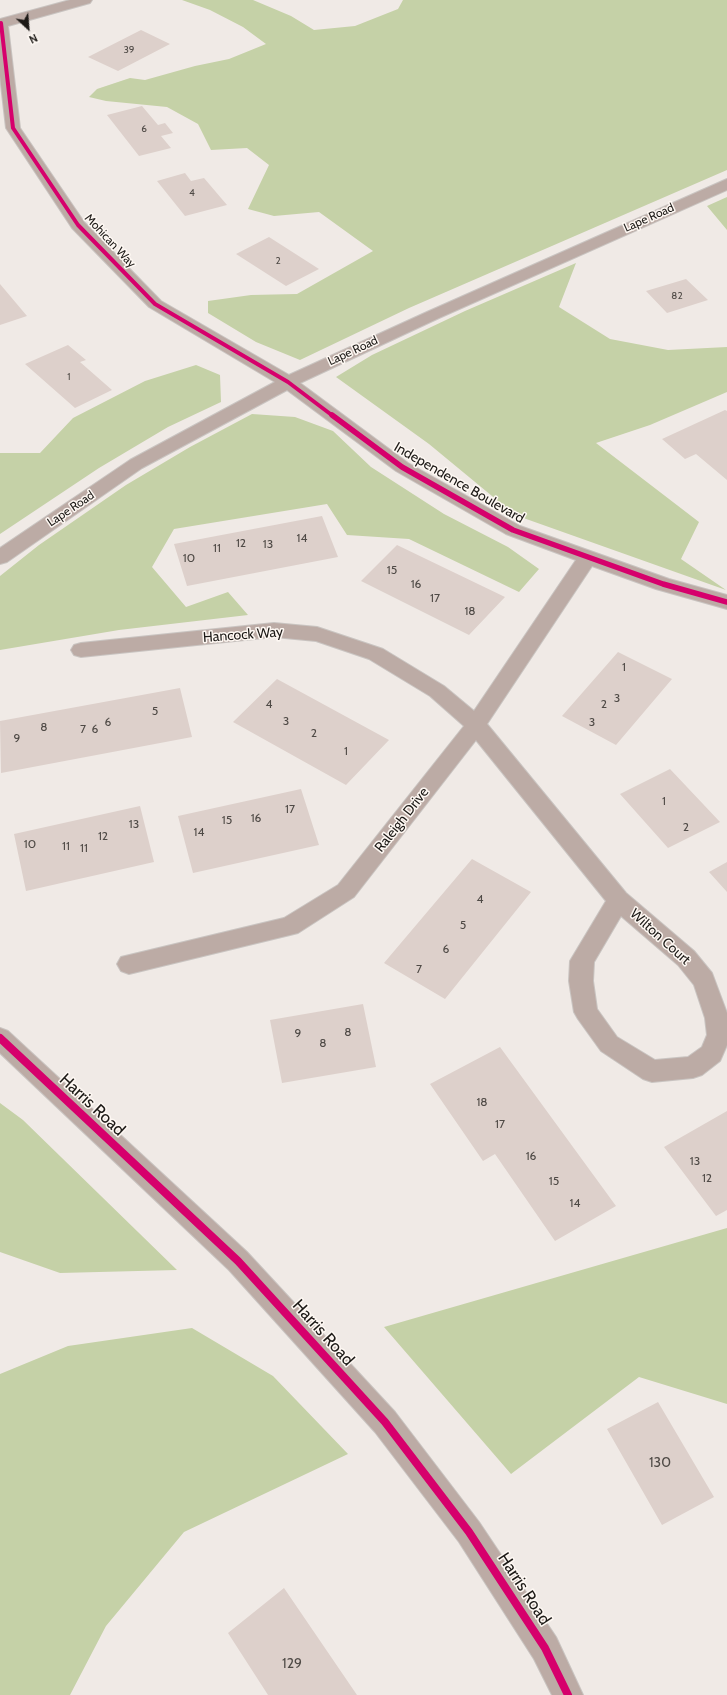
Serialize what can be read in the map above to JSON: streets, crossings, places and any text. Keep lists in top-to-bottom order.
{
  "streets": {
    "street": [
      "Lape Road",
      "Mohican Way",
      "Independence Boulevard",
      "Hancock Way",
      "Raleigh Drive",
      "Wilton Court",
      "Harris Road"
    ]
  },
  "crossings": [
    ["Lape Road", "Mohican Way"],
    ["Lape Road", "Independence Boulevard"],
    ["Mohican Way", "Independence Boulevard"],
    ["Independence Boulevard", "Raleigh Drive"],
    ["Hancock Way", "Raleigh Drive"],
    ["Hancock Way", "Wilton Court"],
    ["Raleigh Drive", "Wilton Court"]
  ],
  "house_numbers": [
    "39",
    "6",
    "4",
    "2",
    "82",
    "1",
    "14",
    "12",
    "13",
    "11",
    "10",
    "15",
    "16",
    "17",
    "18",
    "1",
    "3",
    "4",
    "2",
    "5",
    "3",
    "6",
    "3",
    "8",
    "7",
    "6",
    "2",
    "9",
    "1",
    "1",
    "17",
    "16",
    "15",
    "13",
    "2",
    "14",
    "12",
    "10",
    "11",
    "11",
    "4",
    "5",
    "6",
    "7",
    "8",
    "9",
    "8",
    "18",
    "17",
    "16",
    "13",
    "12",
    "15",
    "14",
    "130",
    "129"
  ],
  "north": "bottom right"
}
